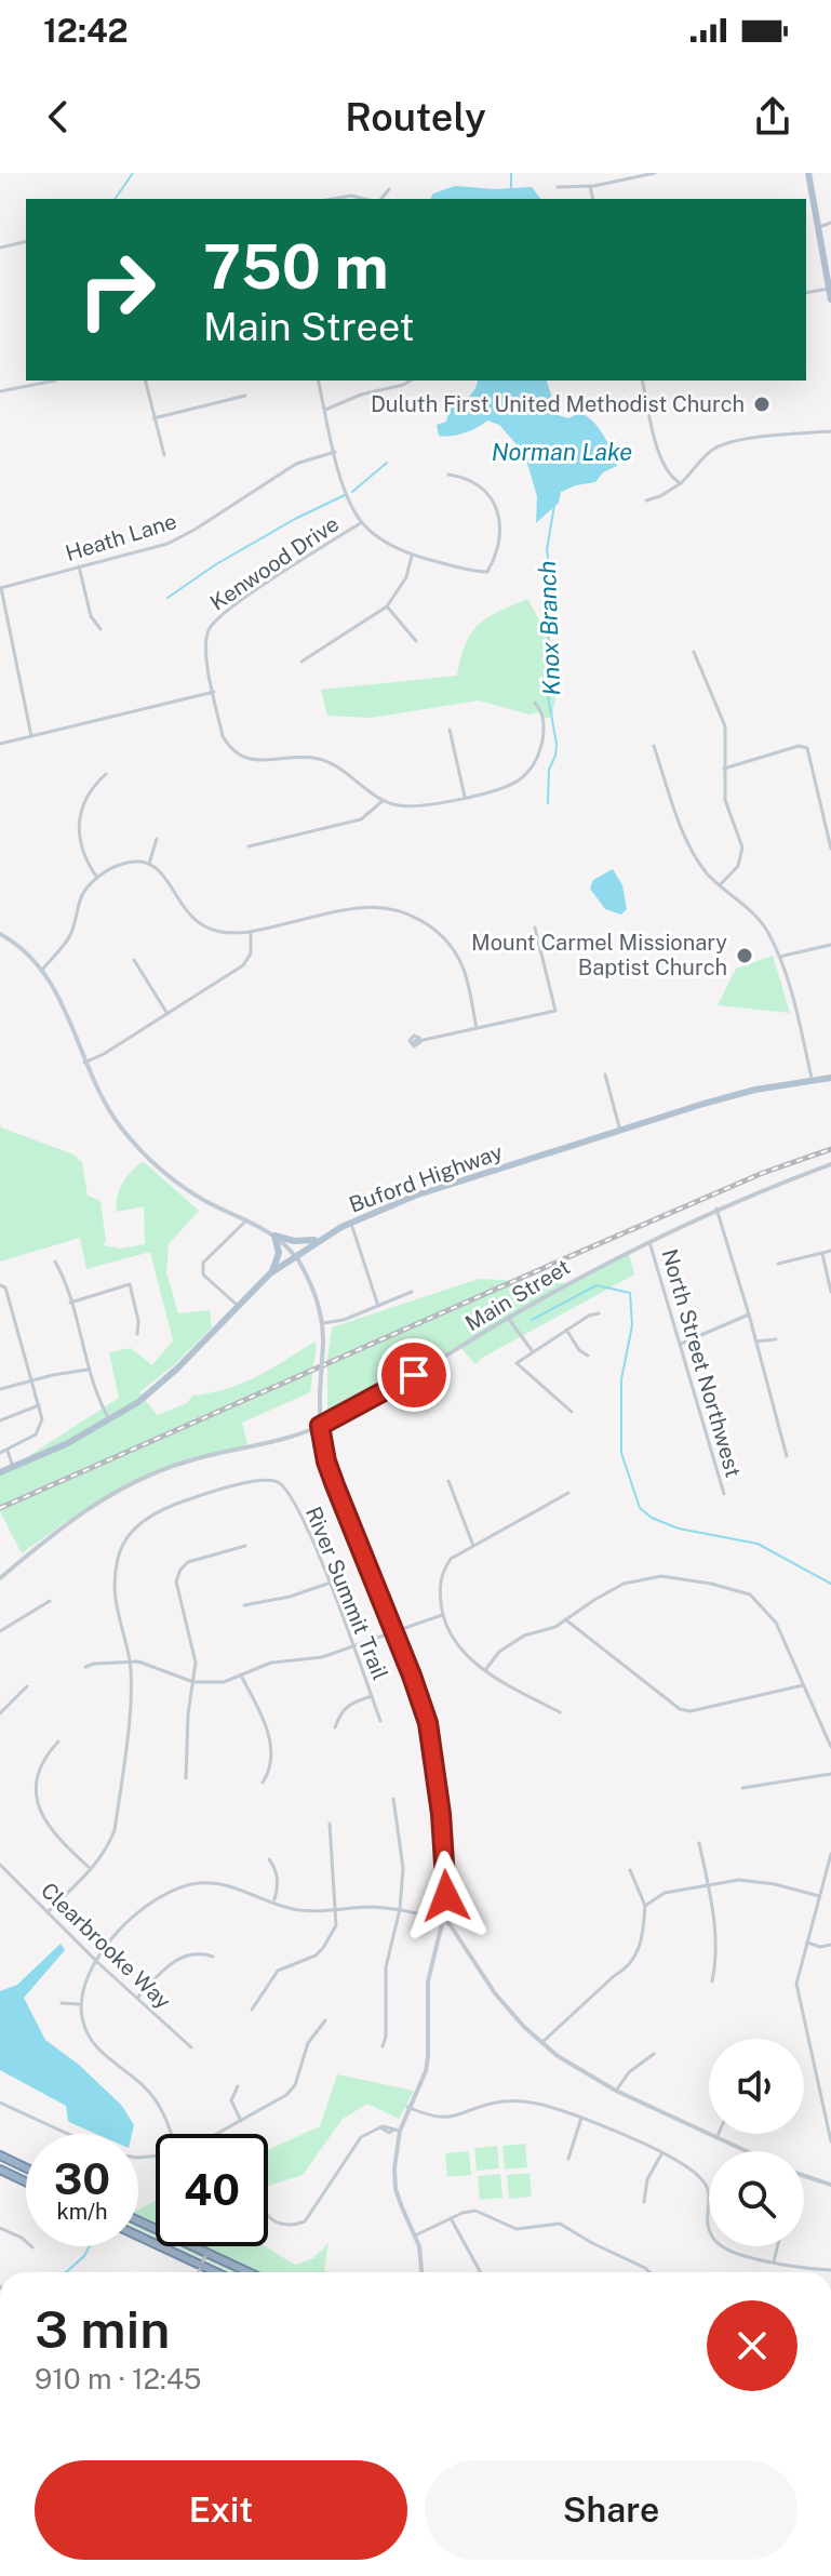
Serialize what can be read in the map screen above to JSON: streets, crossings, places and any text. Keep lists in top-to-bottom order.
{
  "streets": {
    "main road": ["Buford Highway"],
    "street": [
      "Heath Lane",
      "Kenwood Drive",
      "Main Street",
      "North Street Northwest",
      "River Summit Trail",
      "Clearbrooke Way"
    ]
  },
  "crossings": [
    ["Main Street", "North Street Northwest"],
    ["River Summit Trail", "Clearbrooke Way"]
  ],
  "water": ["Norman Lake", "Knox Branch"],
  "places": ["Duluth First United Methodist Church", "Mount Carmel Missionary Baptist Church"],
  "page": {
    "status": "12:42",
    "header": "Routely",
    "turn": ["750 m", "Main Street"],
    "speed": "30 km/h",
    "limit": "40",
    "heading": ["3 min", "910 m · 12:45"],
    "buttons": ["Exit", "Share"]
  }
}
